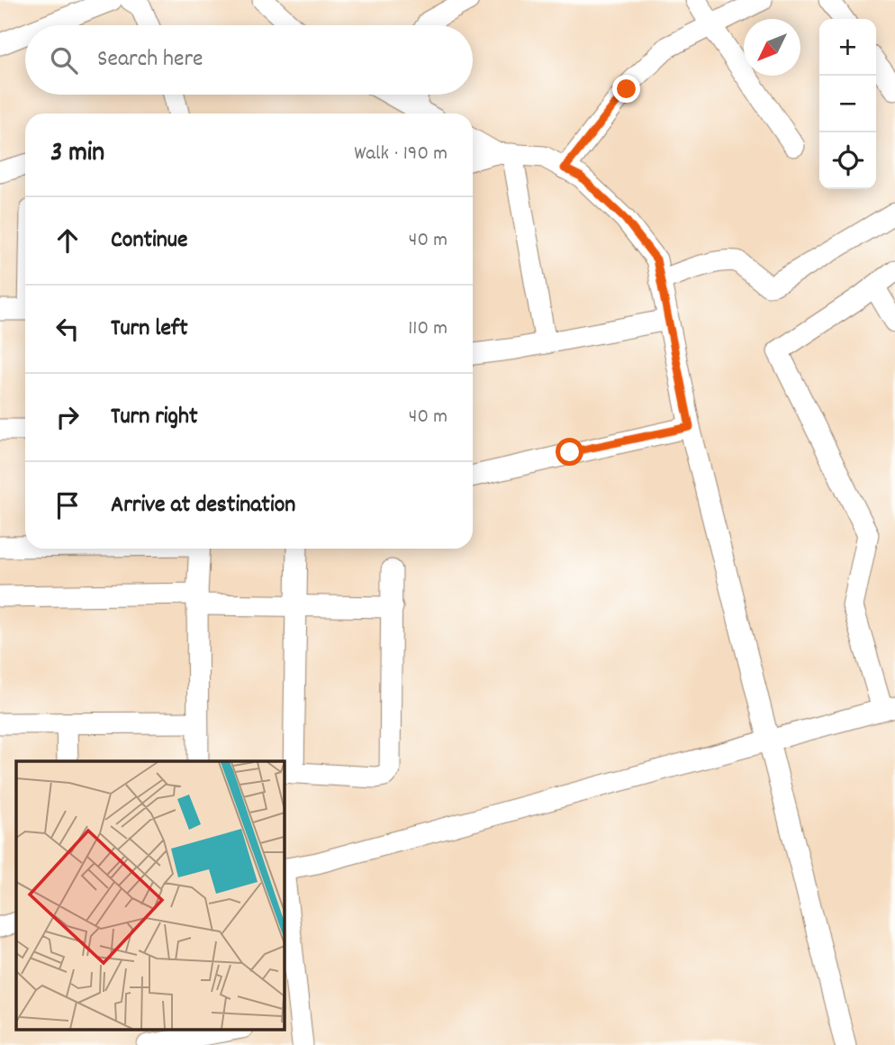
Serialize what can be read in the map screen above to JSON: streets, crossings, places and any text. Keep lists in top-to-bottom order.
{
  "north": "bottom left",
  "page": {
    "map_buttons": ["+", "−"],
    "search": "Search here",
    "heading": ["3 min", "Walk · 190 m"],
    "list": [
      ["Continue", "40 m"],
      ["Turn left", "110 m"],
      ["Turn right", "40 m"],
      "Arrive at destination"
    ]
  }
}
